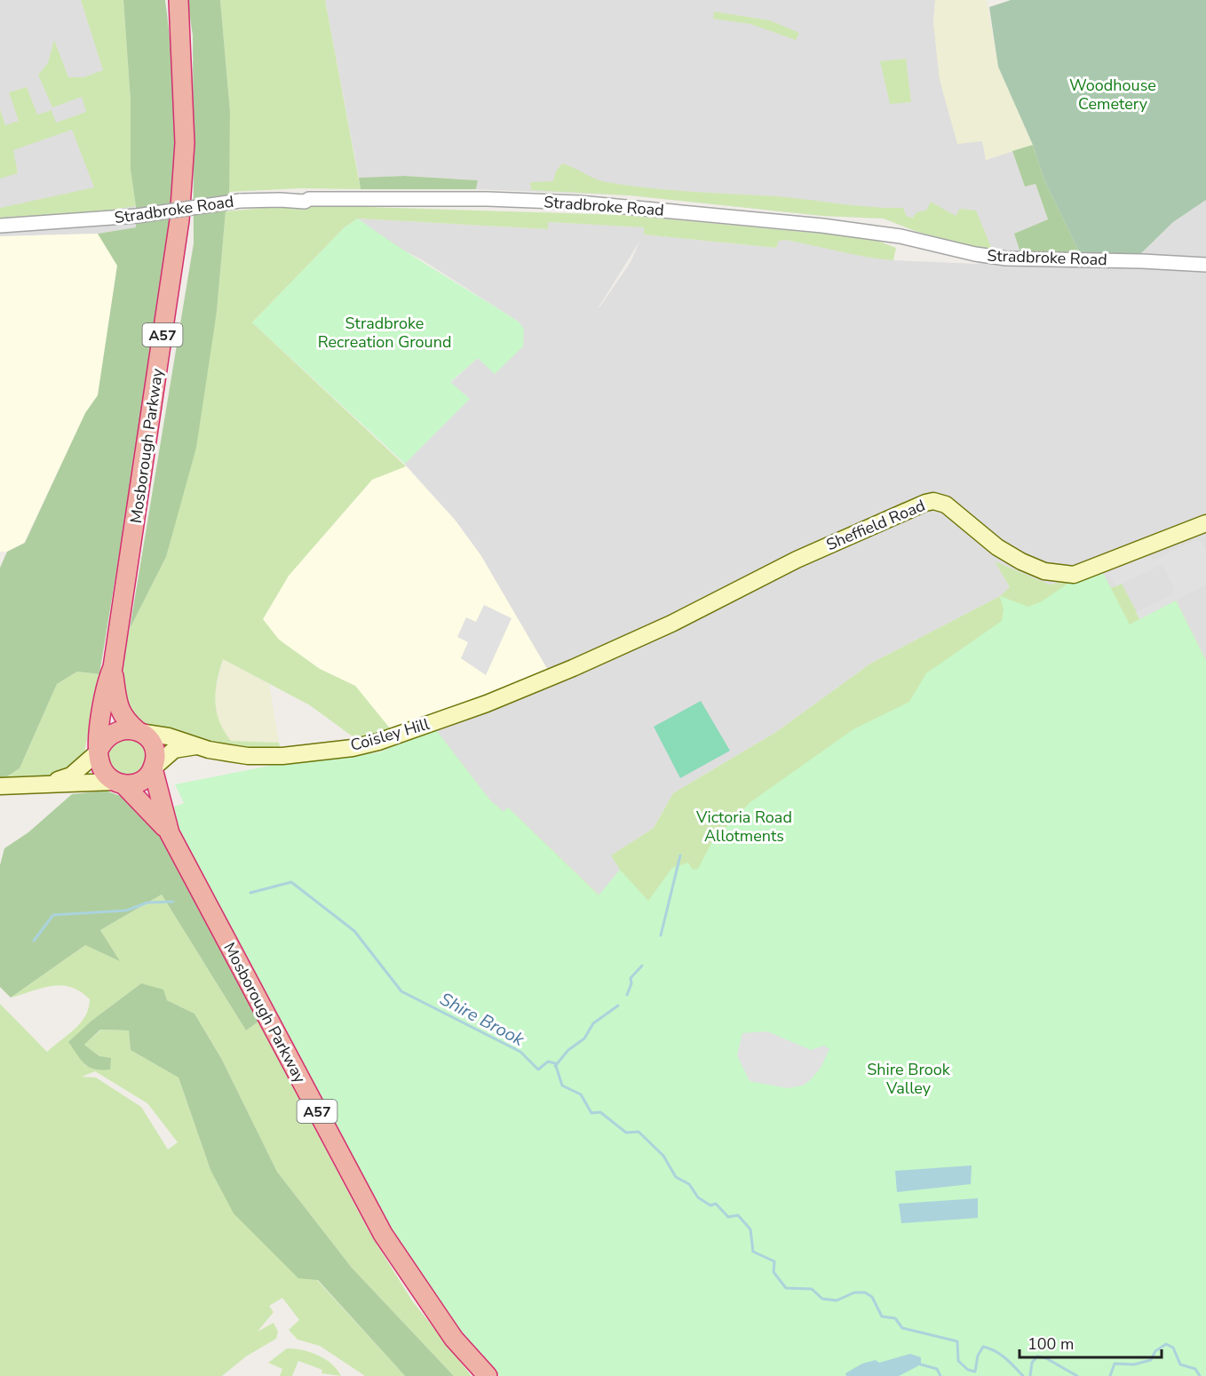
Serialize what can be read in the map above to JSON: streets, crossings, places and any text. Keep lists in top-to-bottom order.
{
  "streets": {
    "highway": ["A57", "Mosborough Parkway"],
    "main road": ["Sheffield Road", "Coisley Hill"],
    "street": ["Stradbroke Road"]
  },
  "crossings": [
    ["A57", "Mosborough Parkway"],
    ["A57", "Coisley Hill"],
    ["Mosborough Parkway", "Coisley Hill"],
    ["Sheffield Road", "Coisley Hill"]
  ],
  "water": ["Shire Brook"],
  "parks": [
    "Woodhouse Cemetery",
    "Stradbroke Recreation Ground",
    "Victoria Road Allotments",
    "Shire Brook Valley"
  ],
  "scale_bar": "100 m"
}
